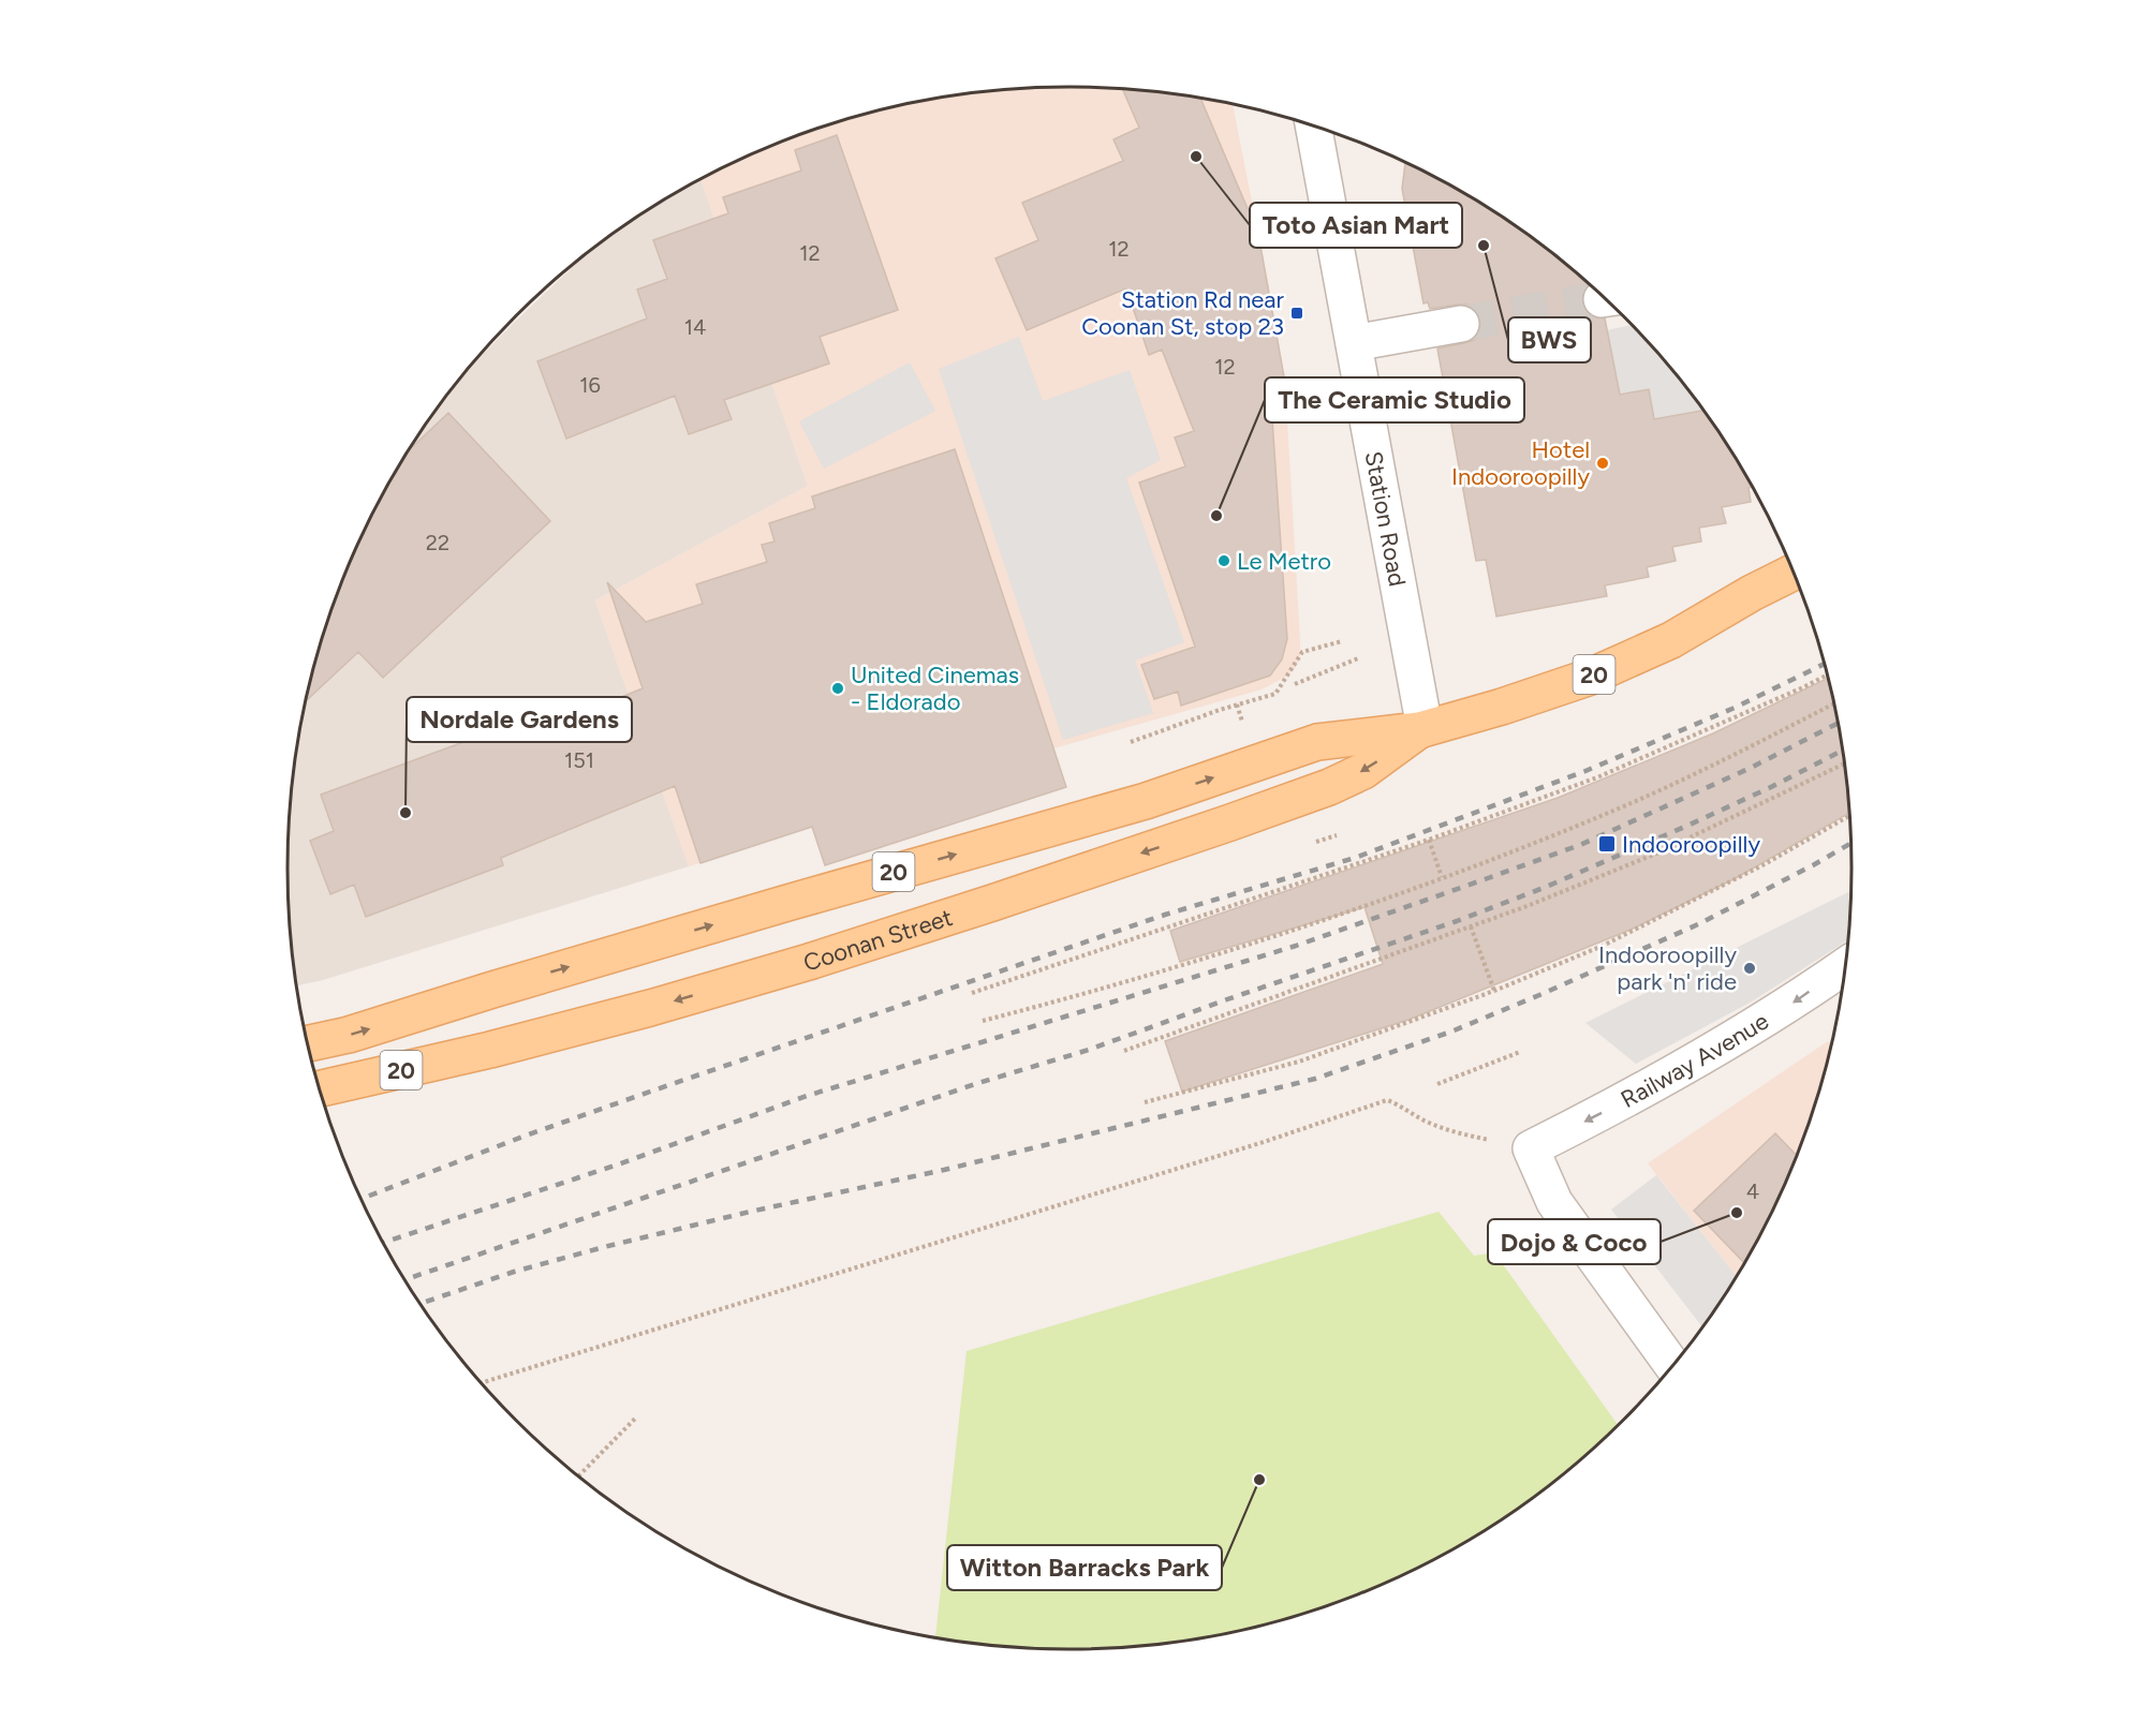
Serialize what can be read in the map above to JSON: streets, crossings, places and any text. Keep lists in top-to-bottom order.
{
  "streets": {
    "main road": ["20", "Coonan Street"],
    "street": ["Station Road", "Railway Avenue"]
  },
  "crossings": [
    ["Station Road", "Coonan Street"]
  ],
  "one_way": ["Railway Avenue"],
  "places": {
    "other": [
      "Toto Asian Mart",
      "BWS",
      "Hotel Indooroopilly",
      "The Ceramic Studio",
      "Le Metro",
      "United Cinemas - Eldorado",
      "Nordale Gardens",
      "Indooroopilly park 'n' ride",
      "Dojo & Coco",
      "Witton Barracks Park"
    ],
    "transit": ["Station Rd near Coonan St, stop 23", "Indooroopilly"]
  },
  "house_numbers": [
    "12",
    "12",
    "14",
    "12",
    "16",
    "22",
    "151",
    "4"
  ]
}
